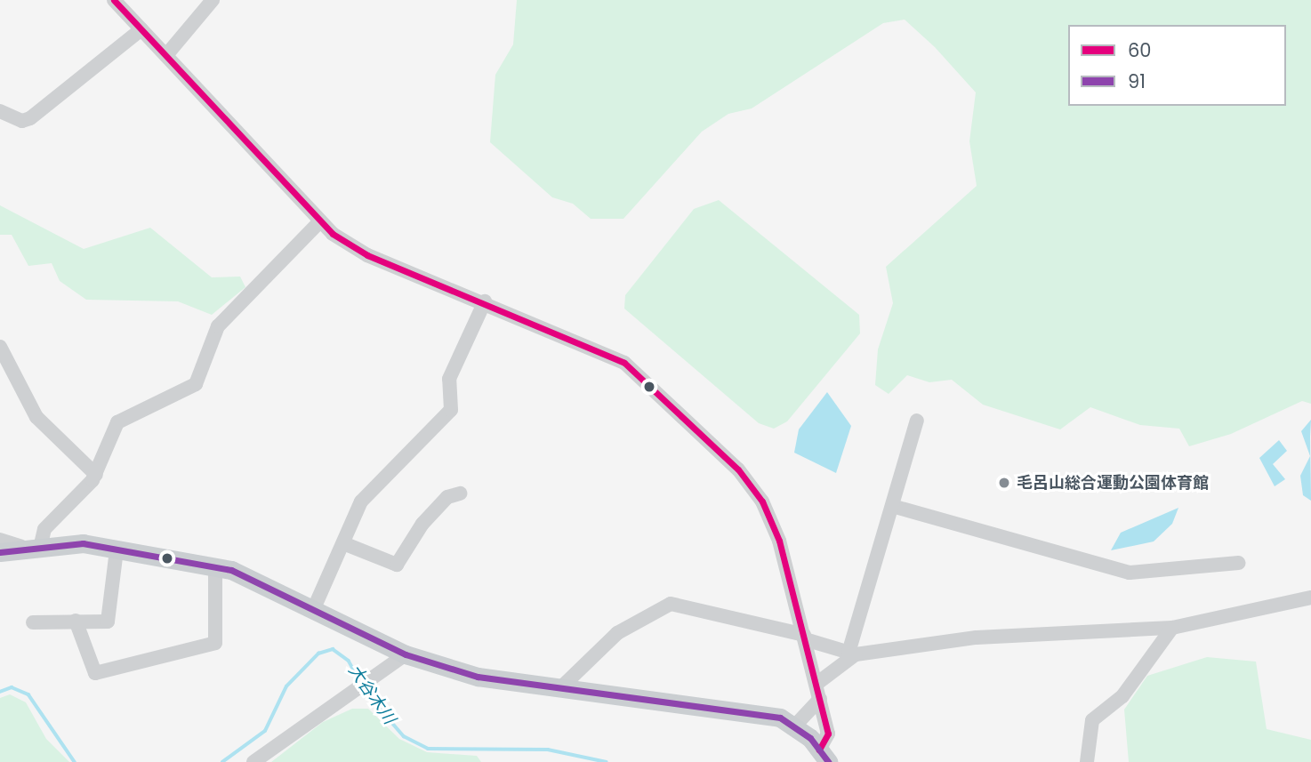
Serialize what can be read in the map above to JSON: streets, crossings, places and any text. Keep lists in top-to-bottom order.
{
  "water": ["大谷木川"],
  "places": ["毛呂山総合運動公園体育館"],
  "lines": ["transit line 60", "transit line 91"],
  "legend": ["60", "91"]
}
